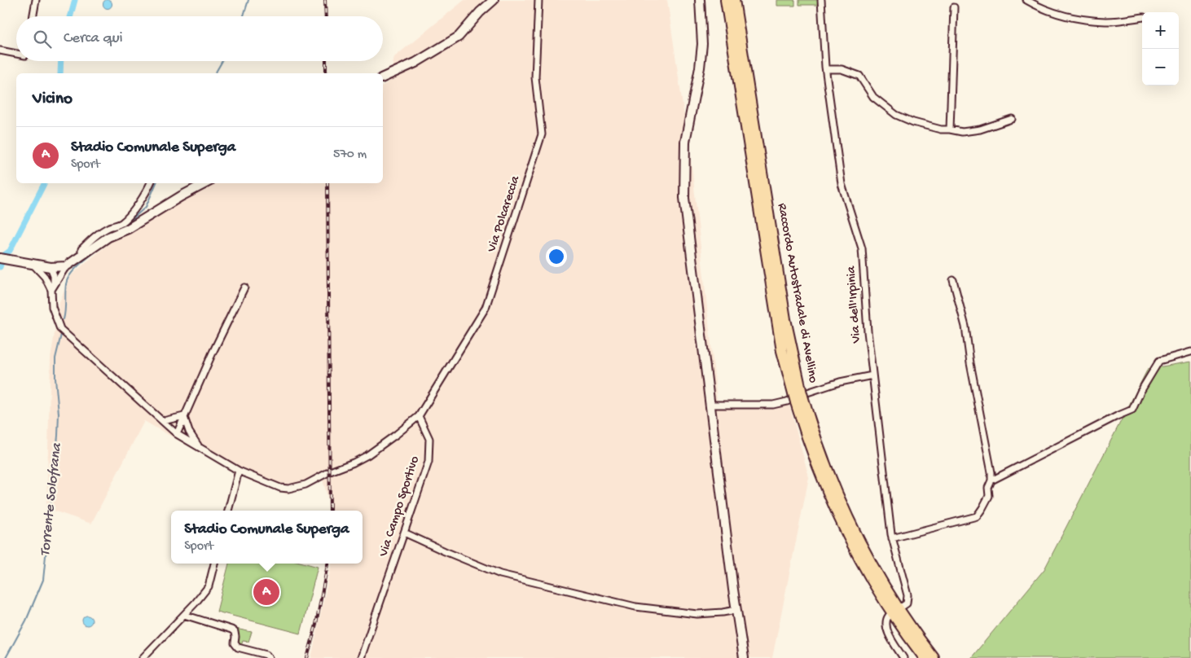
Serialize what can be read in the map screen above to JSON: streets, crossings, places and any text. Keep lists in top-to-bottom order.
{
  "streets": {
    "highway": ["Raccordo Autostradale di Avellino"],
    "street": ["Via Polcareccia", "Via dell'Irpinia", "Via Campo Sportivo"]
  },
  "crossings": [
    ["Via Polcareccia", "Via Campo Sportivo"]
  ],
  "water": ["Torrente Solofrana"],
  "page": {
    "map_buttons": ["+", "−"],
    "search": "Cerca qui",
    "heading": "Vicino",
    "list": [
      {
        "mark": "A",
        "name": "Stadio Comunale Superga",
        "note": "Sport",
        "value": "570 m"
      }
    ],
    "popup": ["Stadio Comunale Superga", "Sport"],
    "pins": "A"
  }
}
